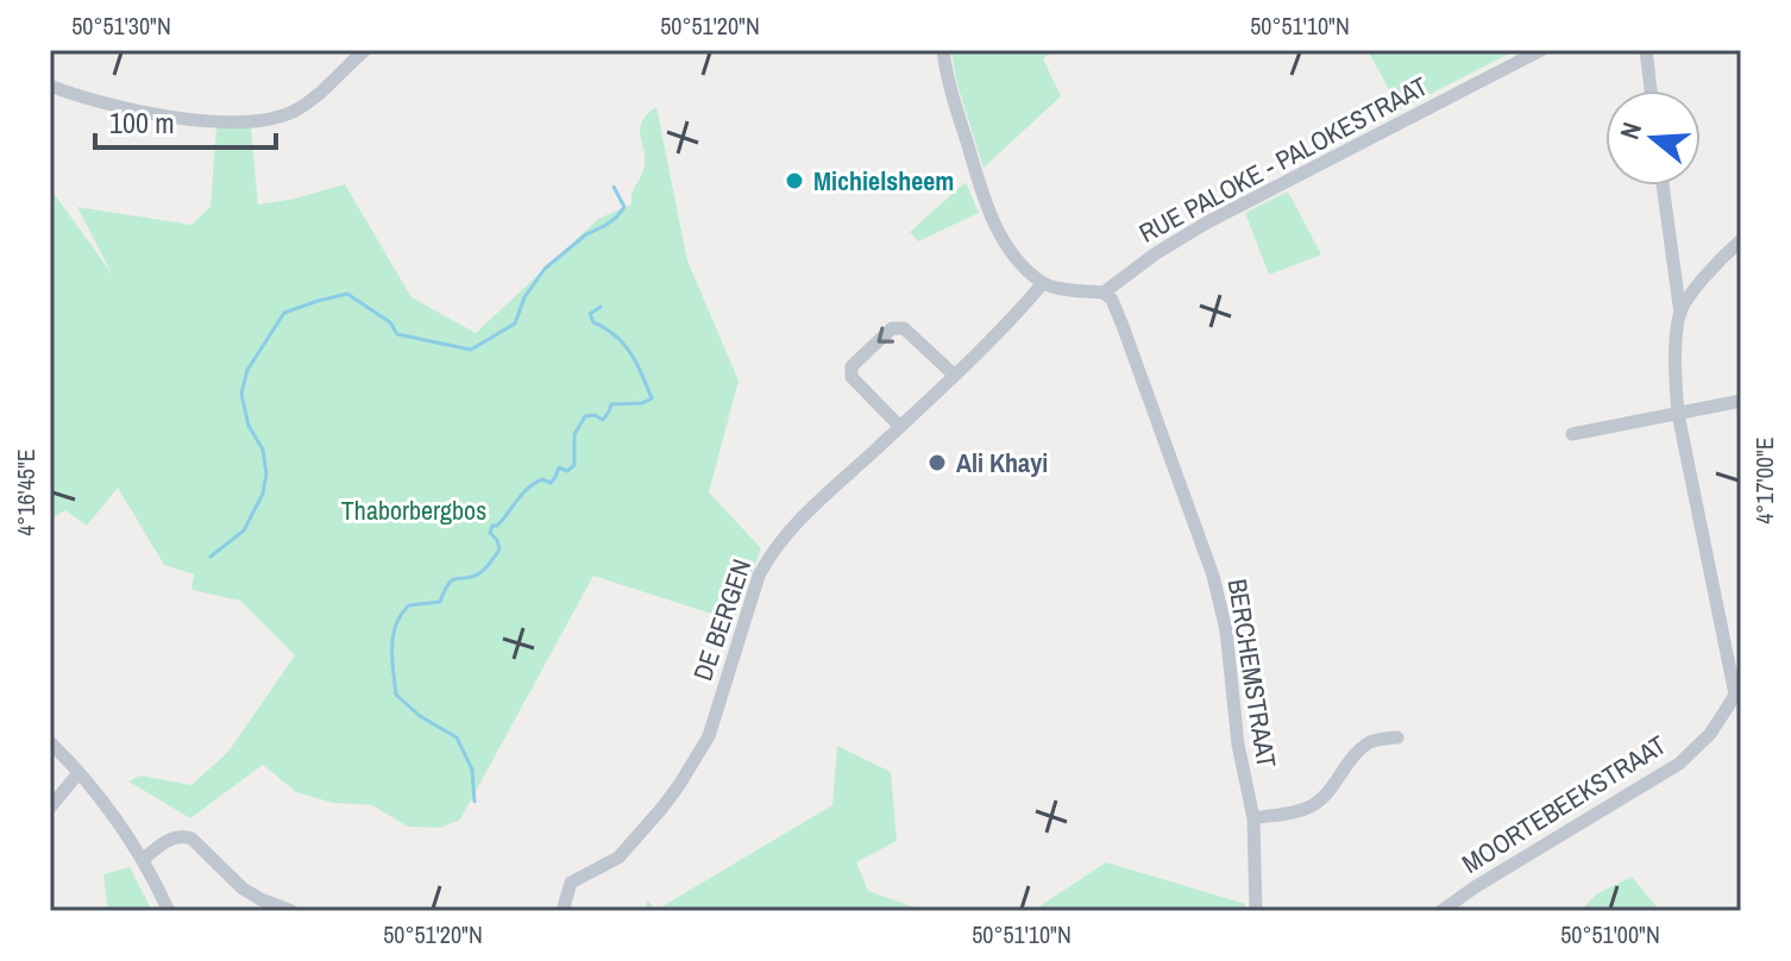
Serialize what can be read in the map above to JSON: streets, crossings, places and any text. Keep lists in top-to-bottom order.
{
  "streets": {
    "street": [
      "RUE PALOKE - PALOKESTRAAT",
      "DE BERGEN",
      "BERCHEMSTRAAT",
      "MOORTEBEEKSTRAAT"
    ]
  },
  "crossings": [
    ["RUE PALOKE - PALOKESTRAAT", "BERCHEMSTRAAT"]
  ],
  "parks": ["Thaborbergbos"],
  "places": ["Michielsheem", "Ali Khayi"],
  "scale_bar": "100 m",
  "north": "left",
  "coordinates": [
    "50°51'30\"N",
    "50°51'20\"N",
    "50°51'10\"N",
    "4°17'00\"E",
    "4°16'45\"E",
    "50°51'00\"N"
  ]
}
